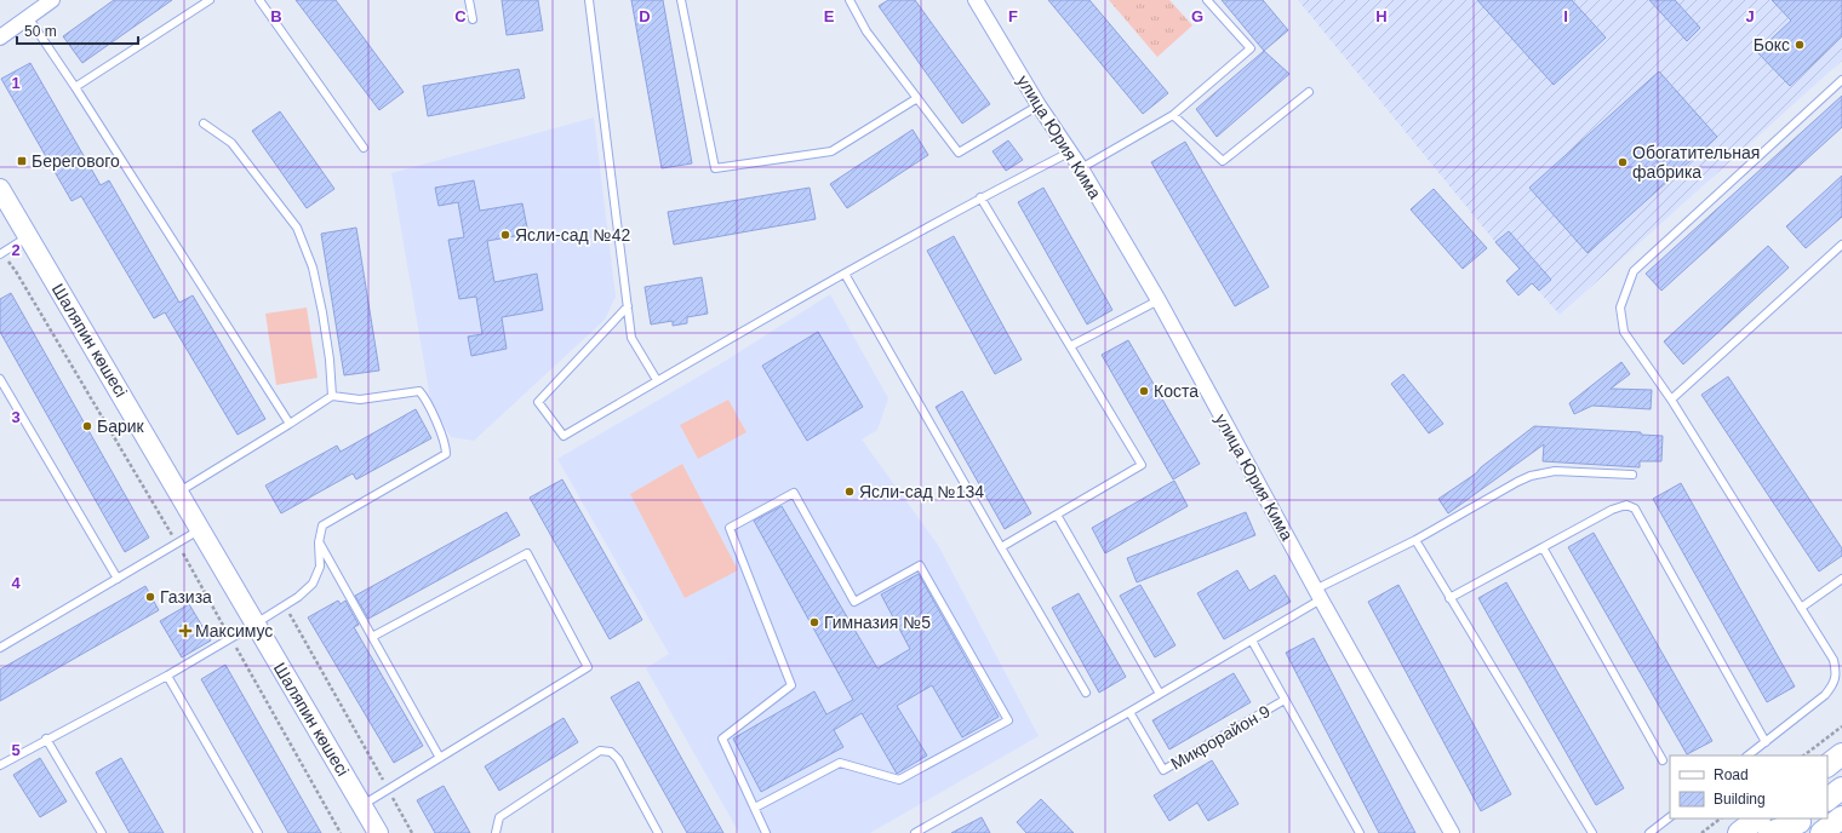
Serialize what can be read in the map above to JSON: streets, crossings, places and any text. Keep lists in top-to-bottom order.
{
  "streets": {
    "main road": ["Шаляпин көшесі"],
    "street": ["улица Юрия Кима"],
    "lane": ["Микрорайон 9"]
  },
  "places": {
    "other": [
      "Бокс",
      "Обогатительная фабрика",
      "Ясли-сад №42",
      "Коста",
      "Барик",
      "Ясли-сад №134",
      "Газиза",
      "Гимназия №5"
    ],
    "transit": ["Берегового"],
    "health": ["Максимус"]
  },
  "legend": ["Road", "Building"],
  "scale_bar": "50 m",
  "grid": {
    "columns": [
      "B",
      "C",
      "D",
      "E",
      "F",
      "G",
      "H",
      "I",
      "J"
    ],
    "rows": [
      "1",
      "2",
      "3",
      "4",
      "5"
    ]
  }
}
